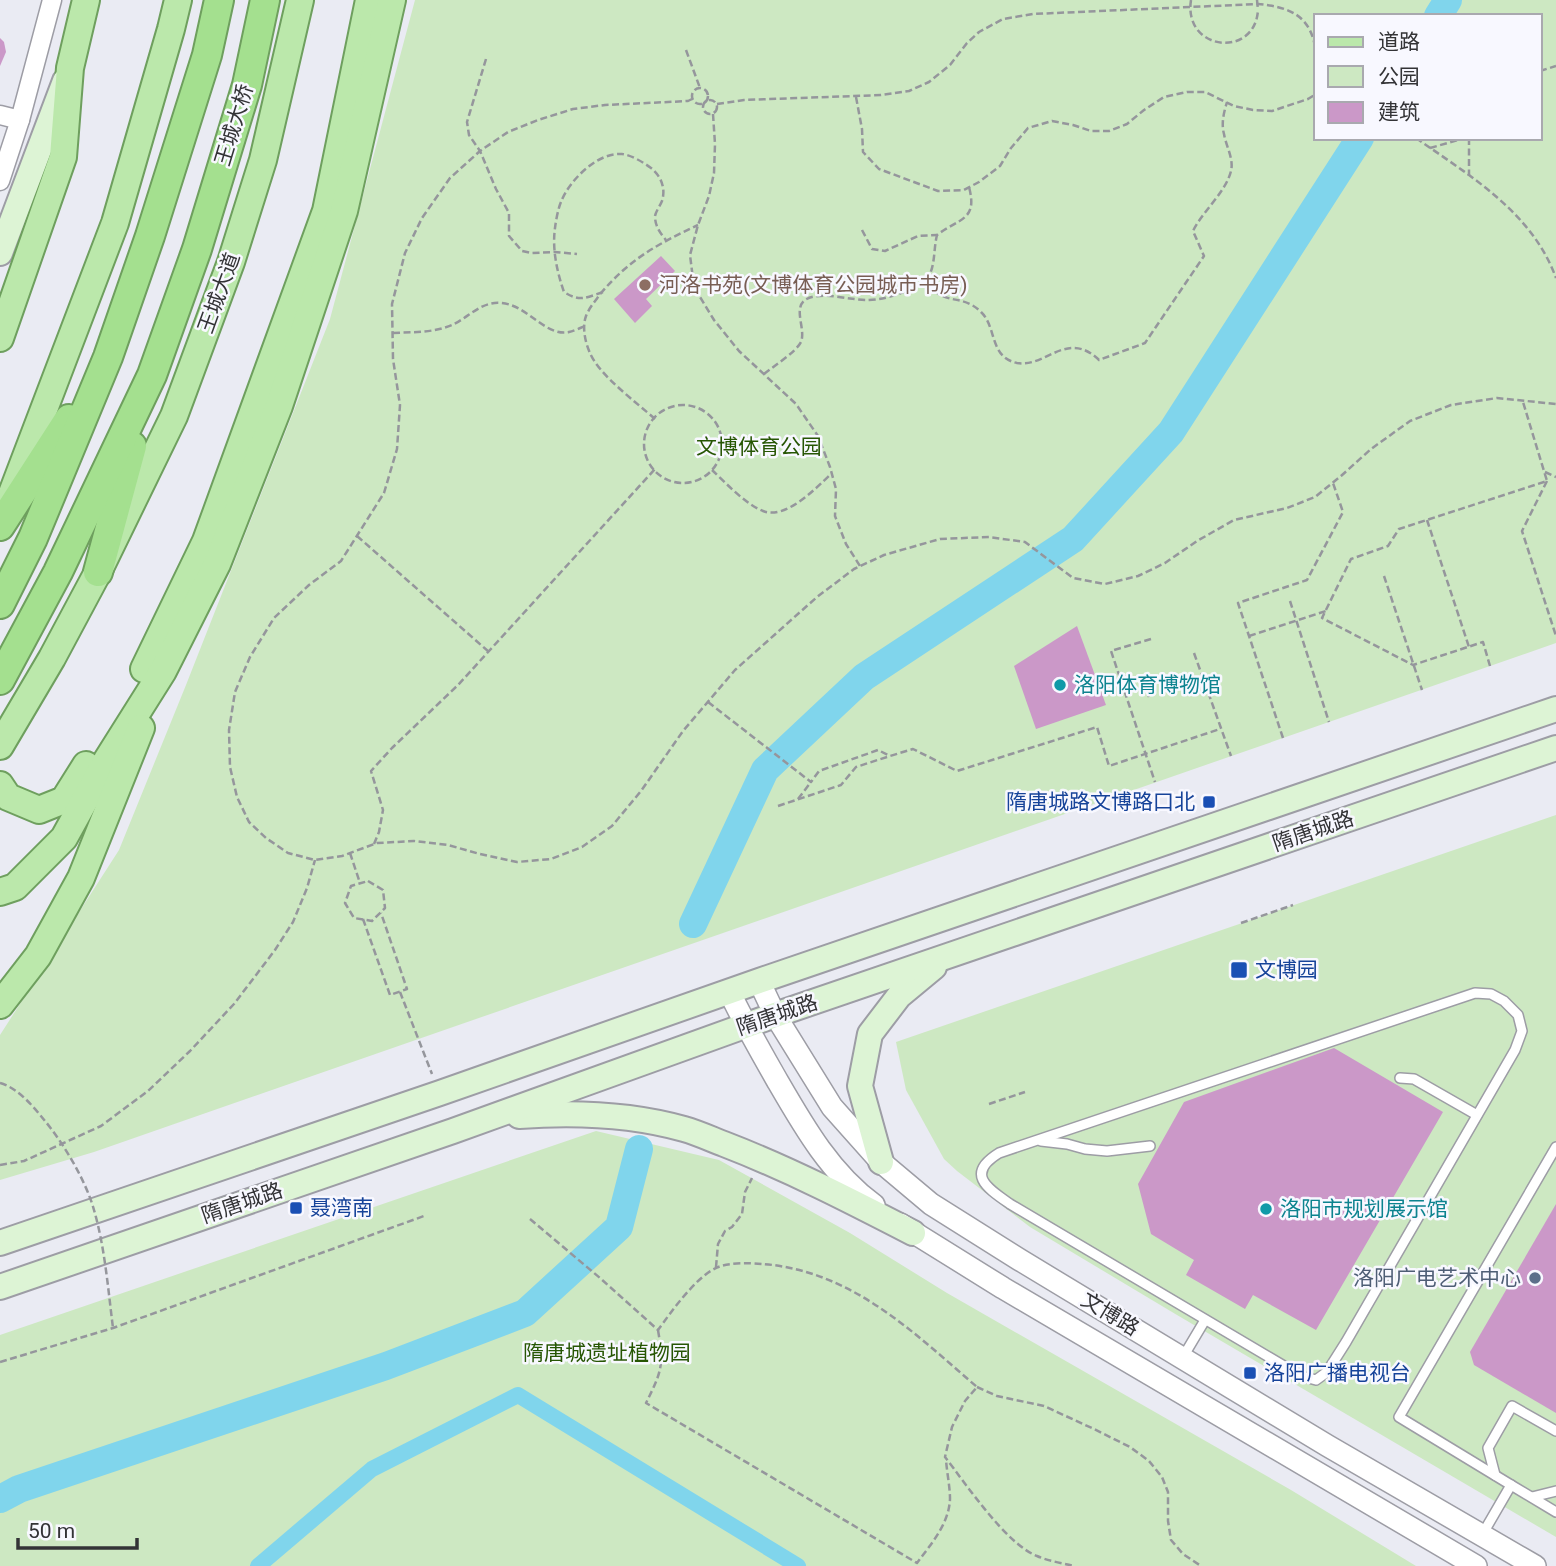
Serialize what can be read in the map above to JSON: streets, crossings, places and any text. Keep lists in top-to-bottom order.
{
  "streets": {
    "highway": ["王城大桥", "王城大道"],
    "main road": ["隋唐城路"],
    "street": ["文博路"]
  },
  "crossings": [
    ["王城大桥", "王城大道"],
    ["隋唐城路", "文博路"]
  ],
  "parks": ["文博体育公园", "隋唐城遗址植物园"],
  "places": {
    "other": [
      "河洛书苑(文博体育公园城市书房)",
      "洛阳体育博物馆",
      "洛阳市规划展示馆",
      "洛阳广电艺术中心"
    ],
    "transit": [
      "隋唐城路文博路口北",
      "文博园",
      "聂湾南",
      "洛阳广播电视台"
    ]
  },
  "legend": ["道路", "公园", "建筑"],
  "scale_bar": "50 m"
}
